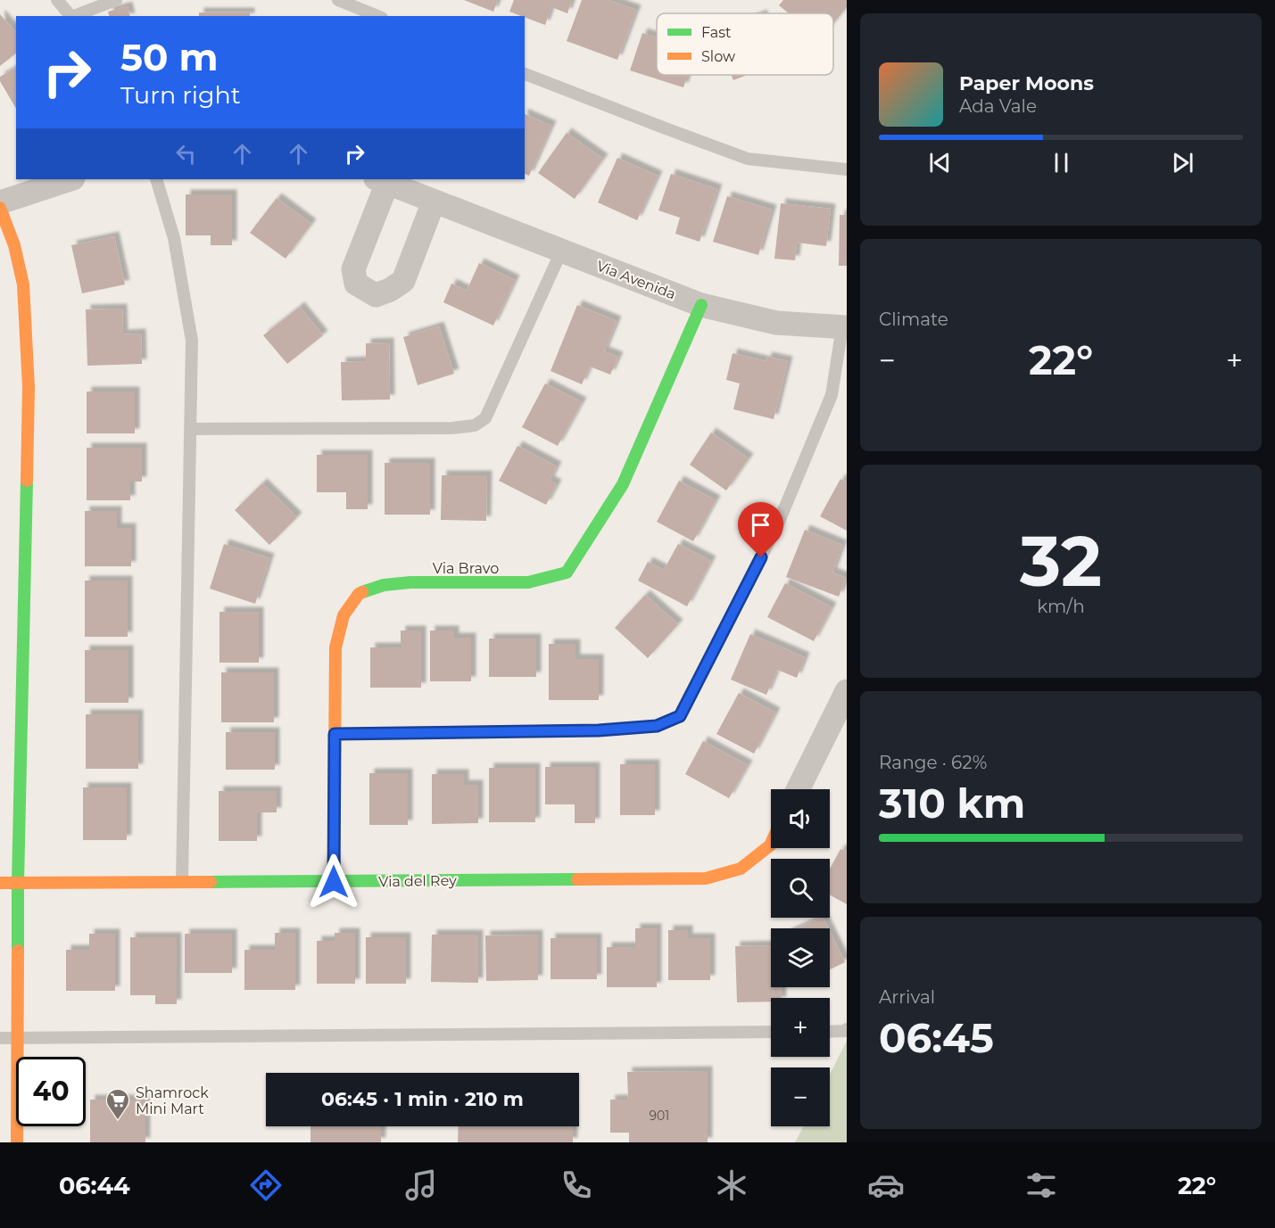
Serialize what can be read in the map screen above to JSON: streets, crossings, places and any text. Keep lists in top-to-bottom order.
{
  "streets": {
    "street": ["Via Avenida", "Via Bravo", "Via del Rey"]
  },
  "crossings": [
    ["Via Avenida", "Via Bravo"],
    ["Via Bravo", "Via del Rey"]
  ],
  "places": {
    "supermarket": ["Shamrock Mini Mart"]
  },
  "house_numbers": ["901"],
  "legend": ["Fast", "Slow"],
  "page": {
    "turn": ["50 m", "Turn right"],
    "song": ["Paper Moons", "Ada Vale"],
    "tile": [
      "Climate",
      ["32", "km/h"],
      ["Range · 62%", "310 km"],
      ["Arrival", "06:45"]
    ],
    "heat": ["−", "22°", "+"],
    "map_buttons": ["+", "−"],
    "limit": "40",
    "trip": "06:45 · 1 min · 210 m",
    "tabs": ["06:44", "22°"]
  }
}
